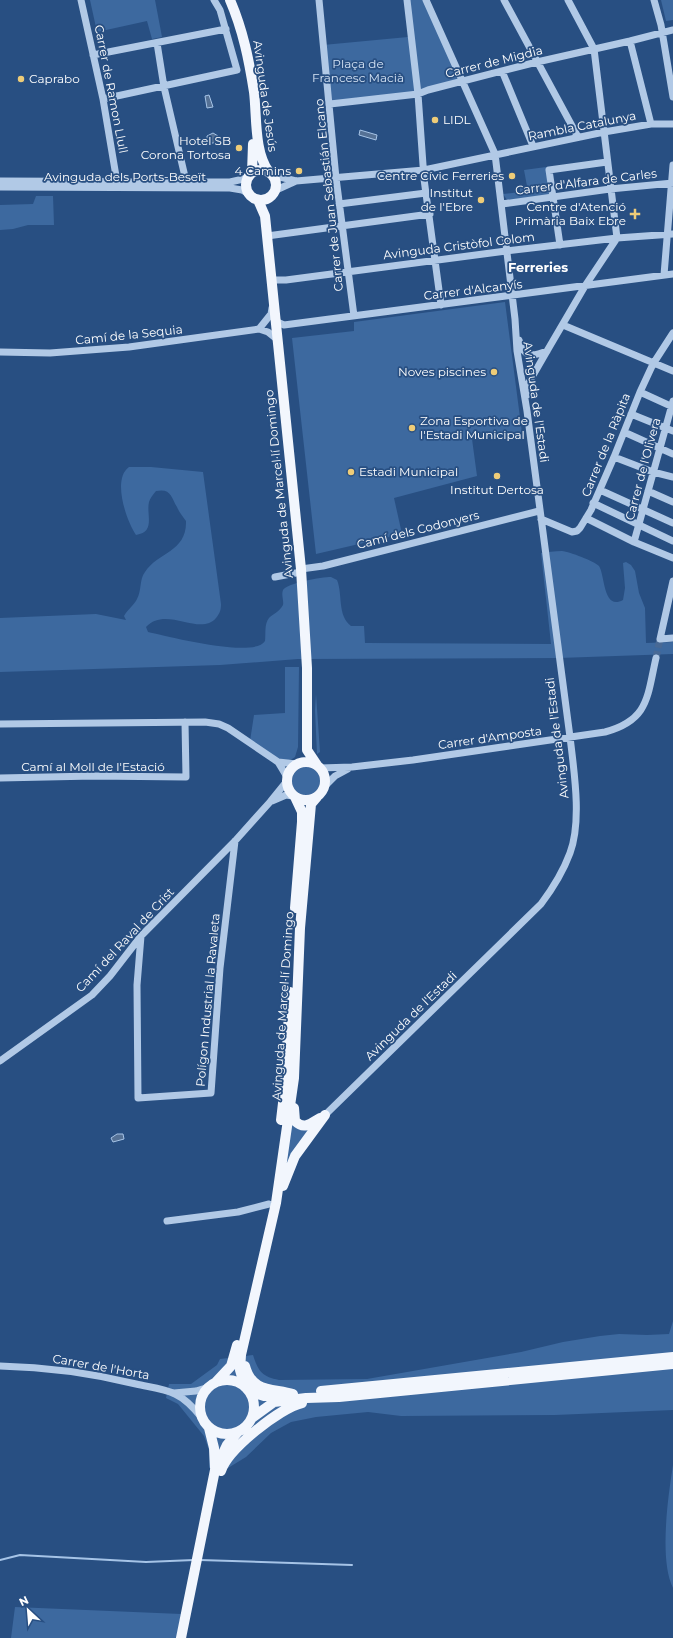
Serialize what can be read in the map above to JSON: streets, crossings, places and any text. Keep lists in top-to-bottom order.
{
  "streets": {
    "main road": ["Avinguda de Jesús", "Avinguda de Marcel·lí Domingo"],
    "street": [
      "Carrer de Migdia",
      "Carrer de Ramon Llull",
      "Rambla Catalunya",
      "Avinguda dels Ports-Beseït",
      "Carrer d'Alfara de Carles",
      "Carrer de Juan Sebastián Elcano",
      "Avinguda Cristòfol Colom",
      "Carrer d'Alcanyís",
      "Camí de la Sequia",
      "Avinguda de l'Estadi",
      "Carrer de la Ràpita",
      "Carrer de l'Olivera",
      "Camí dels Codonyers",
      "Carrer d'Amposta",
      "Camí al Moll de l'Estació",
      "Camí del Raval de Crist",
      "Polígon Industrial la Ravaleta",
      "Carrer de l'Horta"
    ]
  },
  "crossings": [
    ["Carrer de Migdia", "Carrer de Juan Sebastián Elcano"],
    ["Carrer de Migdia", "Avinguda de l'Estadi"],
    ["Carrer de Ramon Llull", "Avinguda dels Ports-Beseït"],
    ["Avinguda de Jesús", "Avinguda dels Ports-Beseït"],
    ["Avinguda de Jesús", "Avinguda de Marcel·lí Domingo"],
    ["Rambla Catalunya", "Carrer de Juan Sebastián Elcano"],
    ["Rambla Catalunya", "Avinguda de l'Estadi"],
    ["Avinguda dels Ports-Beseït", "Avinguda de Marcel·lí Domingo"],
    ["Carrer d'Alfara de Carles", "Avinguda de l'Estadi"],
    ["Carrer de Juan Sebastián Elcano", "Avinguda Cristòfol Colom"],
    ["Carrer de Juan Sebastián Elcano", "Carrer d'Alcanyís"],
    ["Avinguda Cristòfol Colom", "Avinguda de l'Estadi"],
    ["Avinguda Cristòfol Colom", "Avinguda de Marcel·lí Domingo"],
    ["Carrer d'Alcanyís", "Avinguda de l'Estadi"],
    ["Carrer d'Alcanyís", "Avinguda de Marcel·lí Domingo"],
    ["Avinguda de l'Estadi", "Carrer de la Ràpita"],
    ["Avinguda de l'Estadi", "Camí dels Codonyers"],
    ["Avinguda de l'Estadi", "Carrer d'Amposta"],
    ["Avinguda de Marcel·lí Domingo", "Camí dels Codonyers"],
    ["Avinguda de Marcel·lí Domingo", "Carrer d'Amposta"],
    ["Avinguda de Marcel·lí Domingo", "Camí del Raval de Crist"],
    ["Carrer d'Amposta", "Camí del Raval de Crist"],
    ["Camí del Raval de Crist", "Polígon Industrial la Ravaleta"]
  ],
  "districts": ["Ferreries"],
  "parks": ["Plaça de Francesc Macià"],
  "places": {
    "other": [
      "Caprabo",
      "LIDL",
      "Hotel SB Corona Tortosa",
      "4 Camins",
      "Centre Cívic Ferreries",
      "Institut de l'Ebre",
      "Noves piscines",
      "Zona Esportiva de l'Estadi Municipal",
      "Estadi Municipal",
      "Institut Dertosa"
    ],
    "health": ["Centre d'Atenció Primària Baix Ebre"]
  },
  "north": "top left"
}
